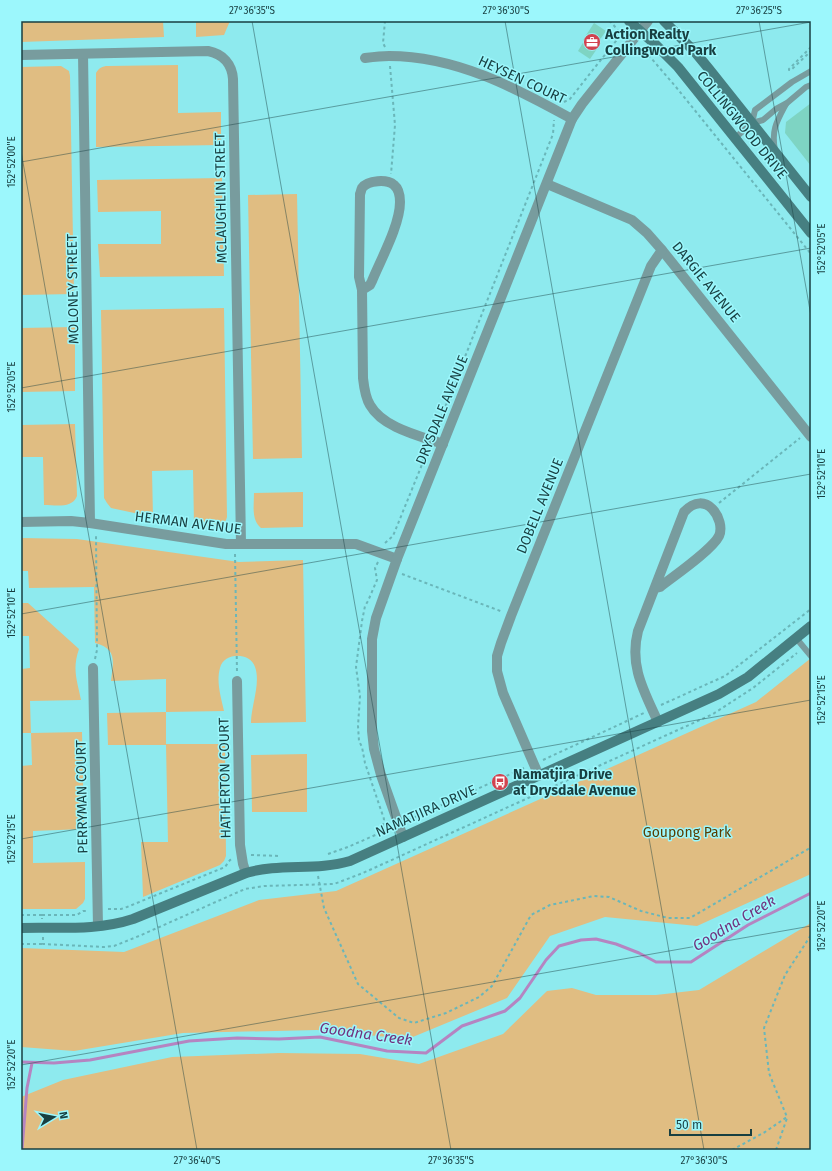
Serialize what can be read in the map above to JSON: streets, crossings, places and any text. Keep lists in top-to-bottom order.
{
  "streets": {
    "street": [
      "HEYSEN COURT",
      "COLLINGWOOD DRIVE",
      "MCLAUGHLIN STREET",
      "DARGIE AVENUE",
      "MOLONEY STREET",
      "DRYSDALE AVENUE",
      "DOBELL AVENUE",
      "HERMAN AVENUE",
      "HATHERTON COURT",
      "PERRYMAN COURT",
      "NAMATJIRA DRIVE"
    ]
  },
  "crossings": [
    ["HEYSEN COURT", "DRYSDALE AVENUE"],
    ["COLLINGWOOD DRIVE", "DRYSDALE AVENUE"],
    ["MCLAUGHLIN STREET", "MOLONEY STREET"],
    ["MCLAUGHLIN STREET", "HERMAN AVENUE"],
    ["DARGIE AVENUE", "DRYSDALE AVENUE"],
    ["DARGIE AVENUE", "DOBELL AVENUE"],
    ["MOLONEY STREET", "HERMAN AVENUE"],
    ["DRYSDALE AVENUE", "HERMAN AVENUE"],
    ["DRYSDALE AVENUE", "NAMATJIRA DRIVE"],
    ["DOBELL AVENUE", "NAMATJIRA DRIVE"],
    ["HATHERTON COURT", "NAMATJIRA DRIVE"],
    ["PERRYMAN COURT", "NAMATJIRA DRIVE"]
  ],
  "water": ["Goodna Creek"],
  "parks": ["Goupong Park"],
  "places": {
    "office": ["Action Realty Collingwood Park"],
    "bus stop": ["Namatjira Drive at Drysdale Avenue"]
  },
  "scale_bar": "50 m",
  "north": "right",
  "coordinates": [
    "27°36'35\"S",
    "27°36'30\"S",
    "27°36'25\"S",
    "152°52'00\"E",
    "152°52'05\"E",
    "152°52'10\"E",
    "152°52'15\"E",
    "152°52'20\"E",
    "27°36'40\"S"
  ]
}
